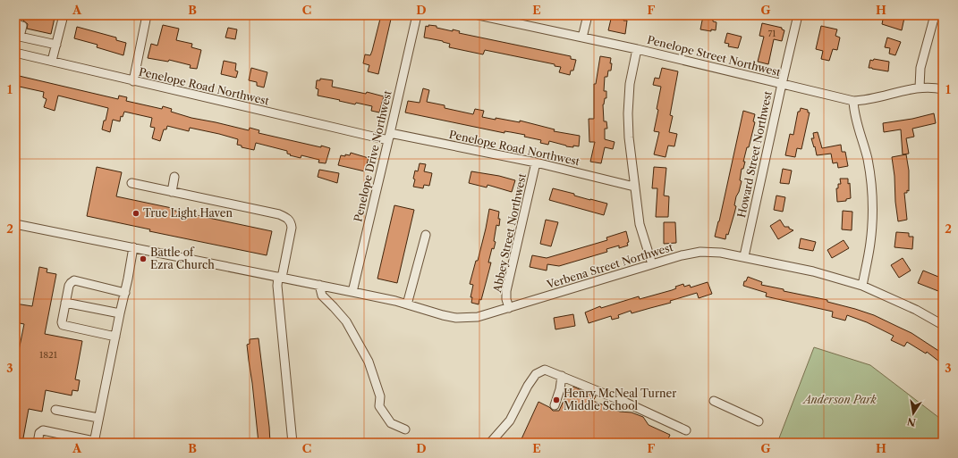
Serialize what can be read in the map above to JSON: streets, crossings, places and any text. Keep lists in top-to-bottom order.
{
  "streets": {
    "street": [
      "Penelope Street Northwest",
      "Penelope Road Northwest",
      "Howard Street Northwest",
      "Penelope Drive Northwest",
      "Abbey Street Northwest",
      "Verbena Street Northwest"
    ]
  },
  "crossings": [
    ["Penelope Street Northwest", "Howard Street Northwest"],
    ["Penelope Road Northwest", "Penelope Drive Northwest"],
    ["Penelope Road Northwest", "Abbey Street Northwest"],
    ["Howard Street Northwest", "Verbena Street Northwest"],
    ["Penelope Drive Northwest", "Verbena Street Northwest"],
    ["Abbey Street Northwest", "Verbena Street Northwest"]
  ],
  "parks": ["Anderson Park"],
  "places": ["True Light Haven", "Battle of Ezra Church", "Henry McNeal Turner Middle School"],
  "house_numbers": ["71", "1821"],
  "north": "bottom",
  "grid": {
    "columns": [
      "A",
      "B",
      "C",
      "D",
      "E",
      "F",
      "G",
      "H"
    ],
    "rows": ["1", "2", "3"]
  }
}
